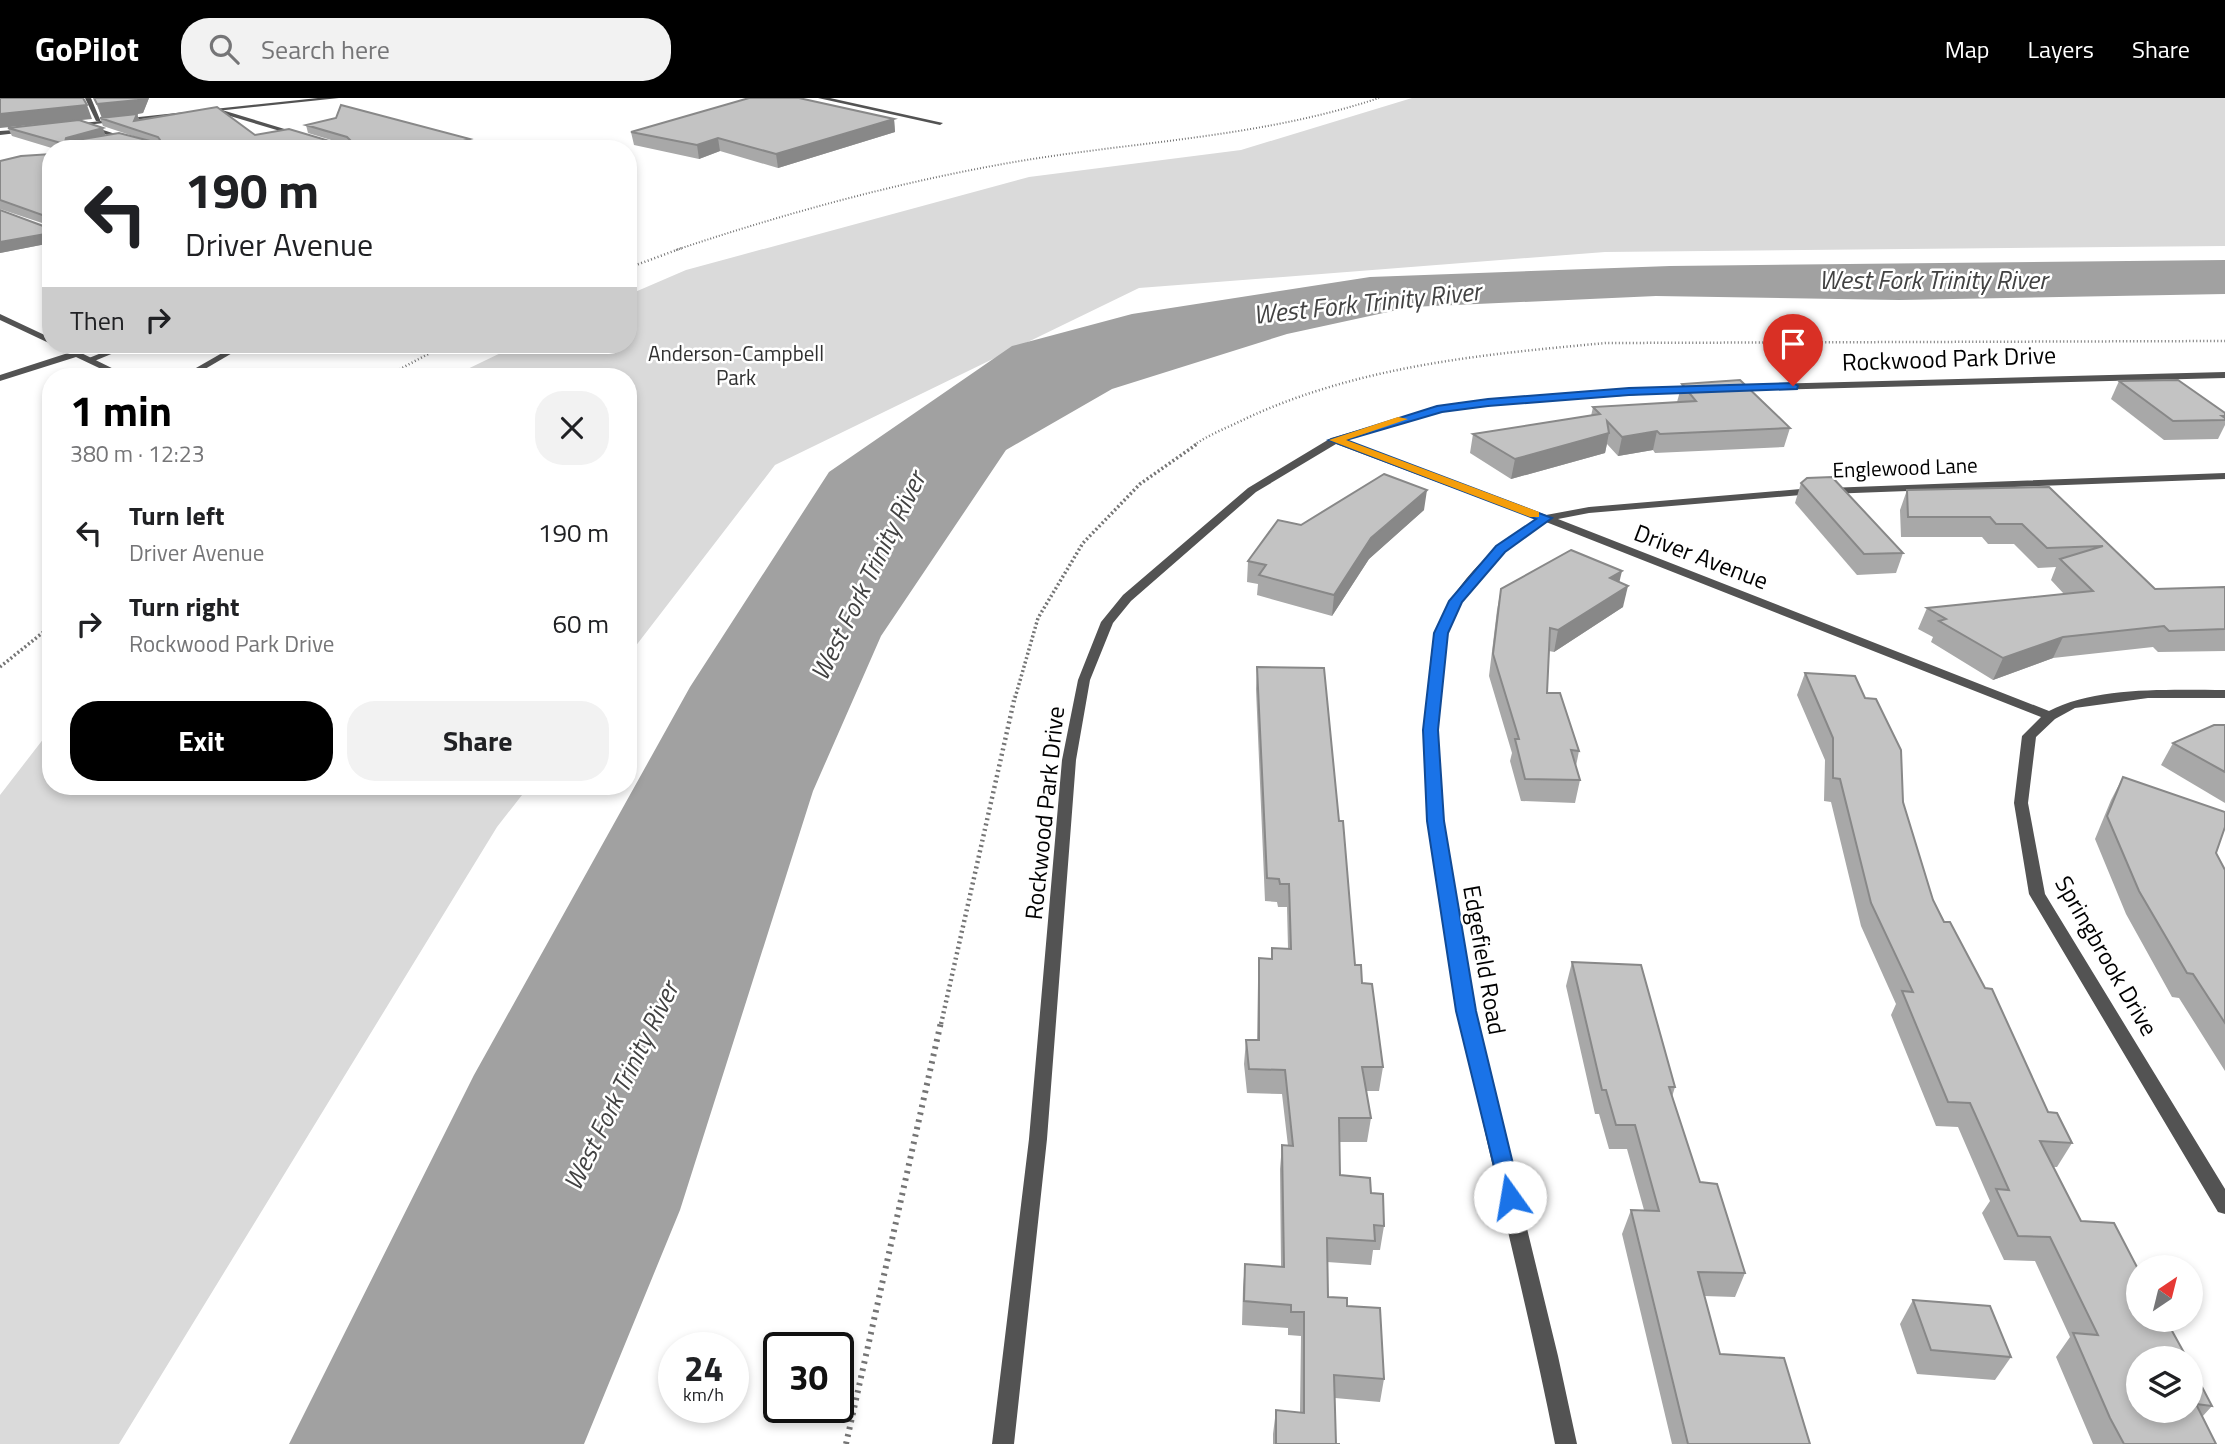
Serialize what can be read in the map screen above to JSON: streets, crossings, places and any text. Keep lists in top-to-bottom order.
{
  "streets": {
    "street": [
      "Rockwood Park Drive",
      "Englewood Lane",
      "Driver Avenue",
      "Springbrook Drive",
      "Edgefield Road"
    ]
  },
  "crossings": [
    ["Rockwood Park Drive", "Driver Avenue"],
    ["Englewood Lane", "Driver Avenue"],
    ["Englewood Lane", "Edgefield Road"],
    ["Driver Avenue", "Springbrook Drive"],
    ["Driver Avenue", "Edgefield Road"]
  ],
  "water": ["West Fork Trinity River"],
  "parks": ["Anderson-Campbell Park"],
  "north": "top right",
  "page": {
    "header": "GoPilot",
    "search": "Search here",
    "nav": ["Map", "Layers", "Share"],
    "turn": ["190 m", "Driver Avenue"],
    "then": "Then",
    "heading": ["1 min", "380 m · 12:23"],
    "list": [
      {
        "name": "Turn left",
        "note": "Driver Avenue",
        "value": "190 m"
      },
      {
        "name": "Turn right",
        "note": "Rockwood Park Drive",
        "value": "60 m"
      }
    ],
    "buttons": ["Exit", "Share"],
    "speed": "24 km/h",
    "limit": "30"
  }
}
